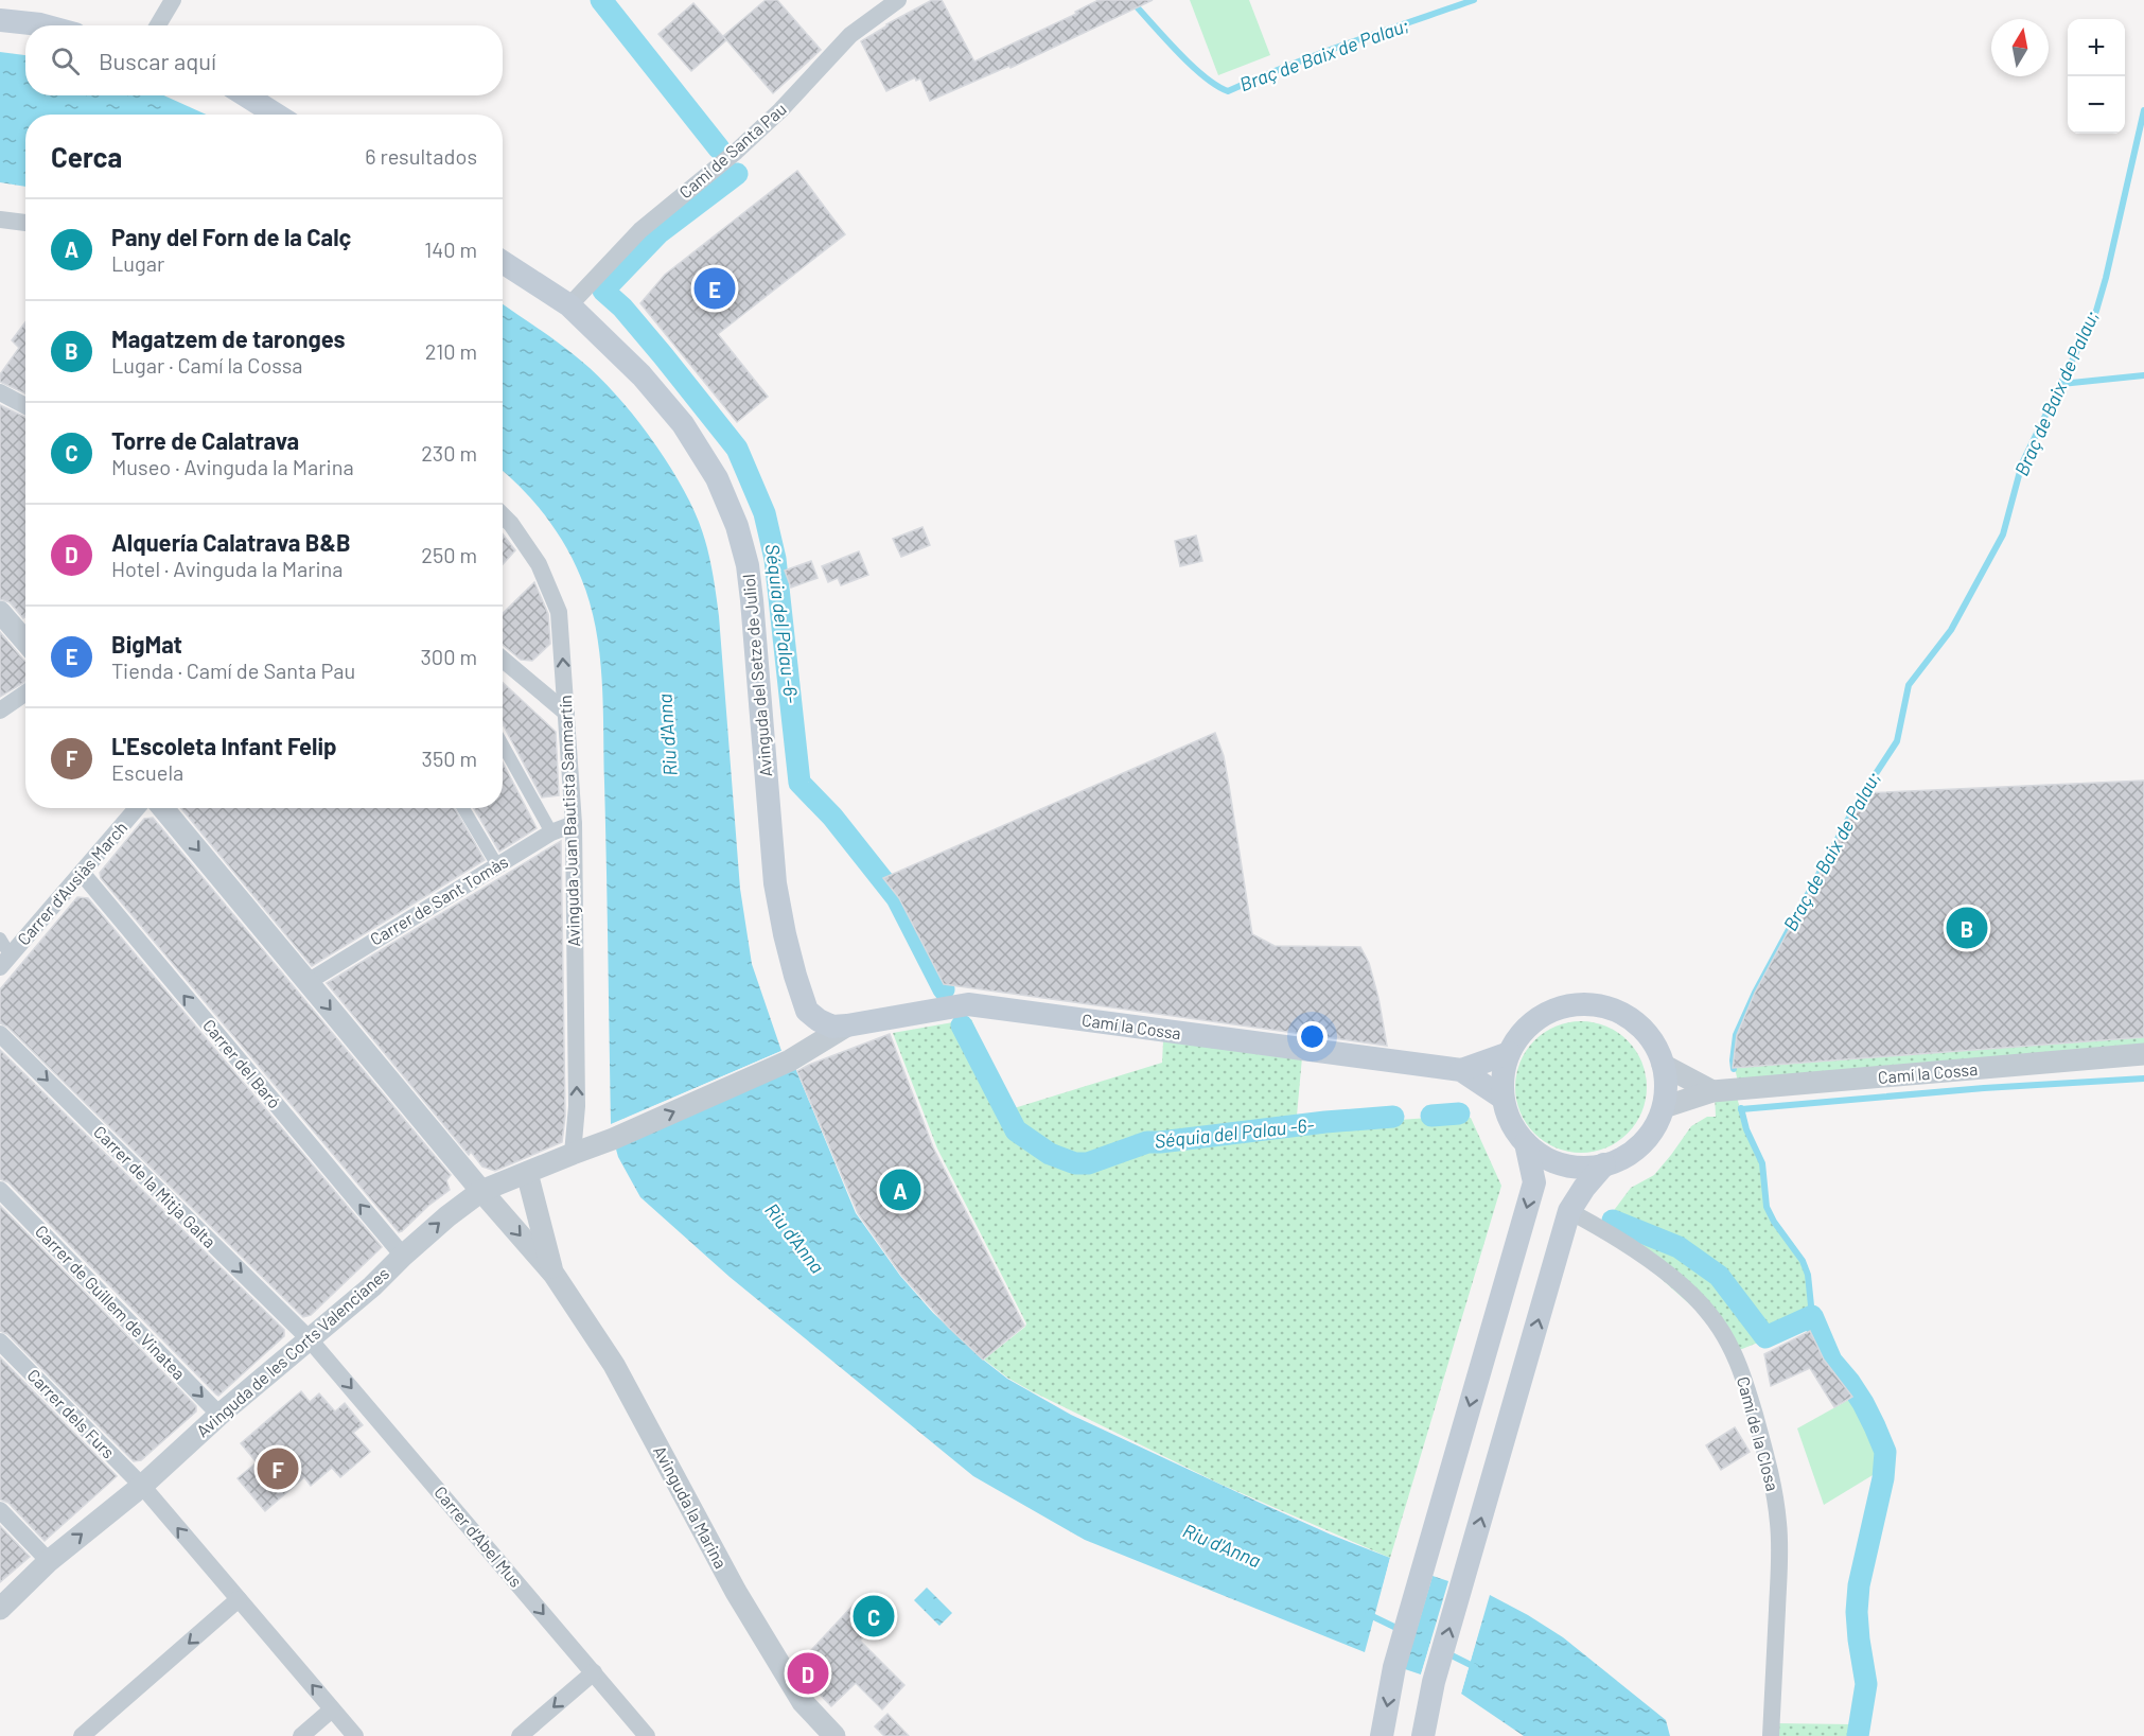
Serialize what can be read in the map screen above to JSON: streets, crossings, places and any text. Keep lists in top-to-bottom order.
{
  "streets": {
    "main road": ["Avinguda del Setze de Juliol", "Camí la Cossa"],
    "street": [
      "Camí de Santa Pau",
      "Avinguda Juan Bautista Sanmartín",
      "Carrer d'Ausiàs March",
      "Carrer de Sant Tomàs",
      "Carrer del Baró",
      "Carrer de la Mitja Galta",
      "Carrer de Guillem de Vinatea",
      "Avinguda de les Corts Valencianes",
      "Carrer dels Furs",
      "Camí de la Closa",
      "Avinguda la Marina",
      "Carrer d'Abel Mus"
    ]
  },
  "crossings": [
    ["Camí de Santa Pau", "Avinguda del Setze de Juliol"],
    ["Avinguda del Setze de Juliol", "Camí la Cossa"],
    ["Avinguda del Setze de Juliol", "Avinguda de les Corts Valencianes"],
    ["Avinguda Juan Bautista Sanmartín", "Carrer de Sant Tomàs"],
    ["Avinguda Juan Bautista Sanmartín", "Avinguda de les Corts Valencianes"],
    ["Carrer d'Ausiàs March", "Carrer del Baró"],
    ["Carrer del Baró", "Avinguda de les Corts Valencianes"],
    ["Carrer de la Mitja Galta", "Avinguda de les Corts Valencianes"],
    ["Carrer de la Mitja Galta", "Carrer d'Abel Mus"],
    ["Carrer de Guillem de Vinatea", "Avinguda de les Corts Valencianes"],
    ["Avinguda de les Corts Valencianes", "Carrer dels Furs"],
    ["Avinguda de les Corts Valencianes", "Carrer d'Abel Mus"]
  ],
  "one_way": [
    "Avinguda Juan Bautista Sanmartín",
    "Carrer de la Mitja Galta",
    "Carrer de Guillem de Vinatea",
    "Avinguda de les Corts Valencianes",
    "Carrer dels Furs",
    "Carrer d'Abel Mus"
  ],
  "water": ["Braç de Baix de Palau;", "Séquia del Palau -6-", "Riu d'Anna"],
  "north": "top",
  "page": {
    "map_buttons": ["+", "−"],
    "search": "Buscar aquí",
    "heading": ["Cerca", "6 resultados"],
    "list": [
      {
        "mark": "A",
        "name": "Pany del Forn de la Calç",
        "note": "Lugar",
        "value": "140 m"
      },
      {
        "mark": "B",
        "name": "Magatzem de taronges",
        "note": "Lugar · Camí la Cossa",
        "value": "210 m"
      },
      {
        "mark": "C",
        "name": "Torre de Calatrava",
        "note": "Museo · Avinguda la Marina",
        "value": "230 m"
      },
      {
        "mark": "D",
        "name": "Alquería Calatrava B&B",
        "note": "Hotel · Avinguda la Marina",
        "value": "250 m"
      },
      {
        "mark": "E",
        "name": "BigMat",
        "note": "Tienda · Camí de Santa Pau",
        "value": "300 m"
      },
      {
        "mark": "F",
        "name": "L'Escoleta Infant Felip",
        "note": "Escuela",
        "value": "350 m"
      }
    ],
    "pins": [
      "E",
      "B",
      "A",
      "F",
      "C",
      "D"
    ]
  }
}
